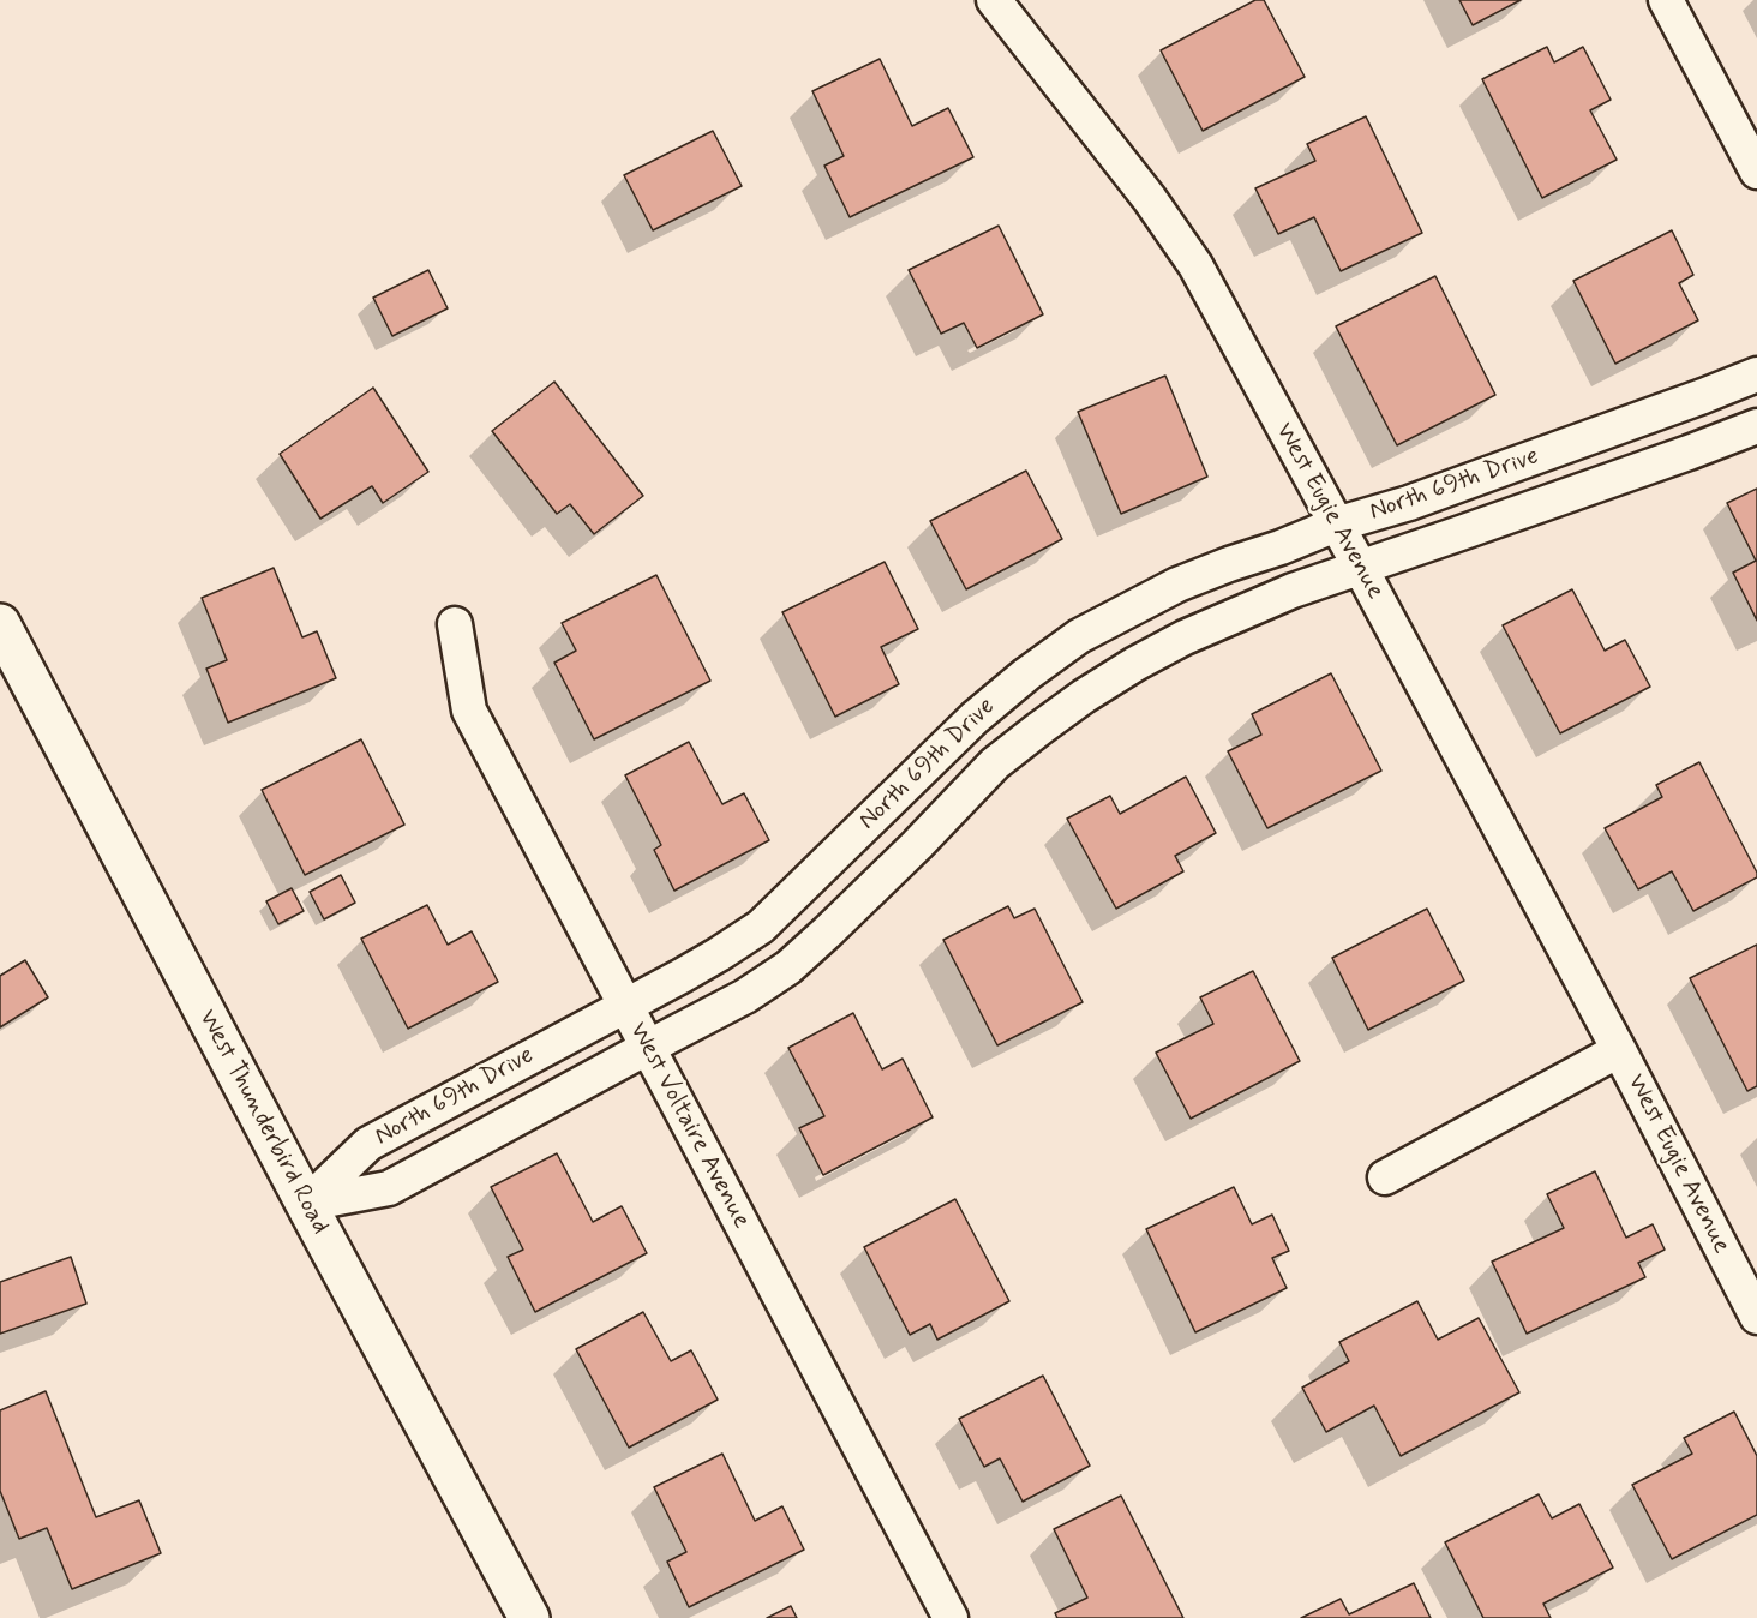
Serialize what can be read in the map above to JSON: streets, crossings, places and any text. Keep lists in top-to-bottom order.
{
  "streets": {
    "main road": ["West Thunderbird Road"],
    "street": ["North 69th Drive", "West Eugie Avenue", "West Voltaire Avenue"]
  },
  "crossings": [
    ["North 69th Drive", "West Eugie Avenue"],
    ["North 69th Drive", "West Thunderbird Road"],
    ["North 69th Drive", "West Voltaire Avenue"]
  ]
}
